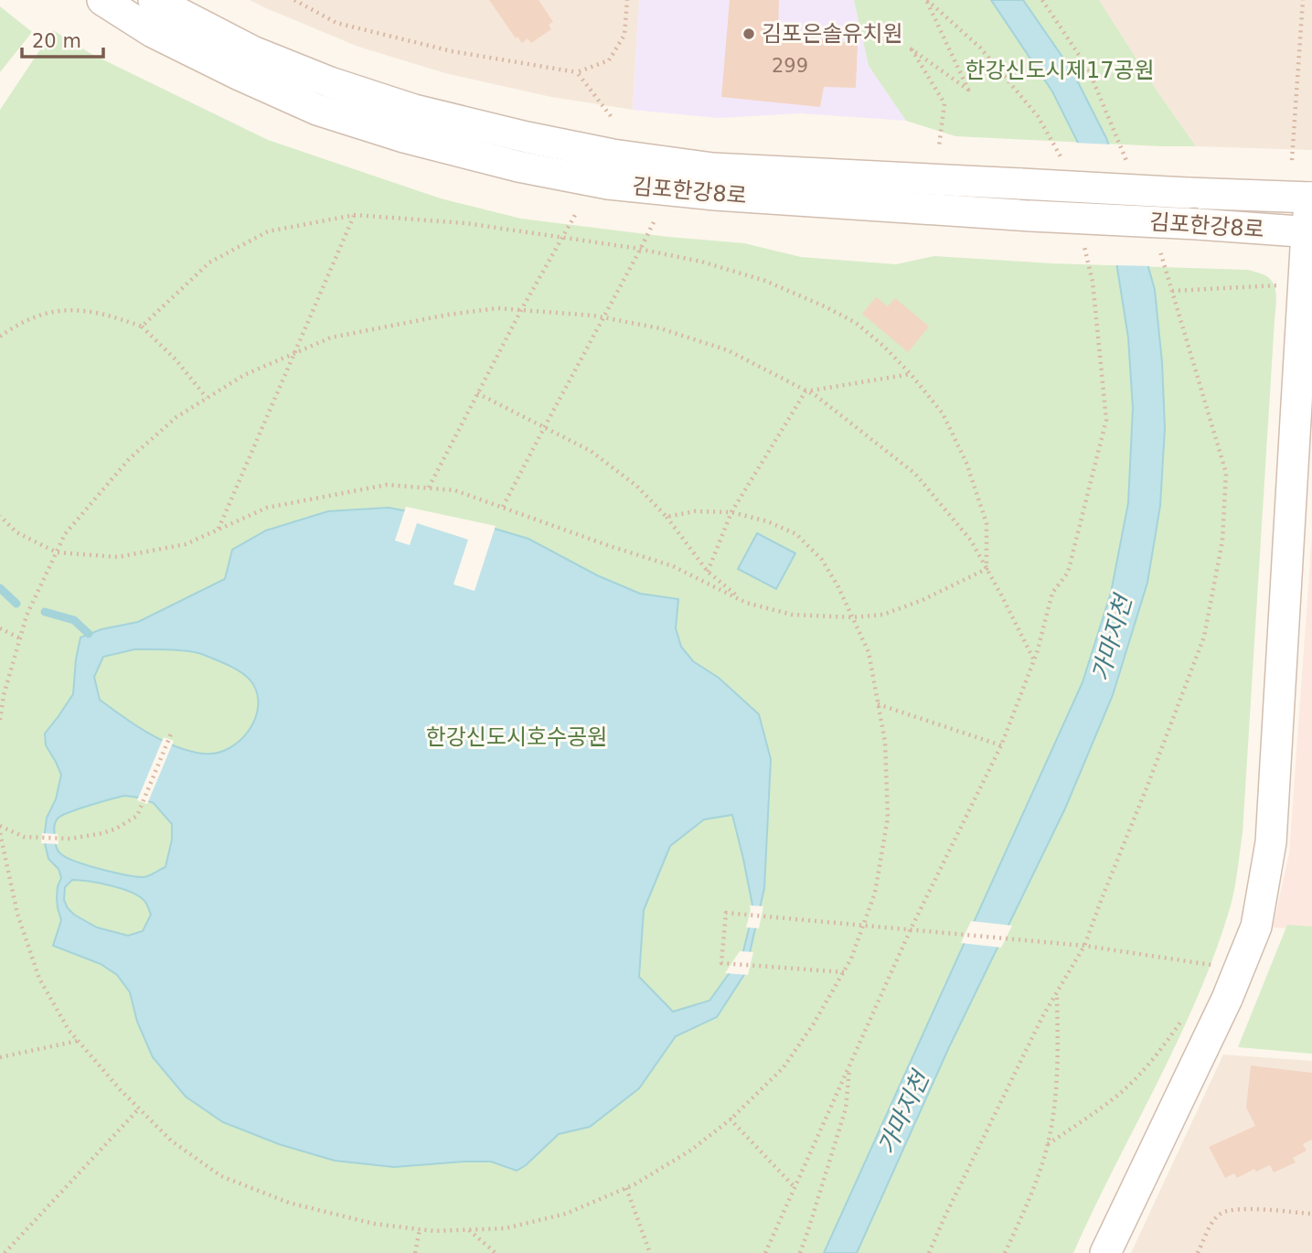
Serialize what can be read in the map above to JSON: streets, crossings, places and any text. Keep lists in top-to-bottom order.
{
  "streets": {
    "street": ["김포한강8로"]
  },
  "water": ["가마지천"],
  "parks": ["한강신도시제17공원", "한강신도시호수공원"],
  "places": ["김포은솔유치원"],
  "house_numbers": ["299"],
  "scale_bar": "20 m"
}
